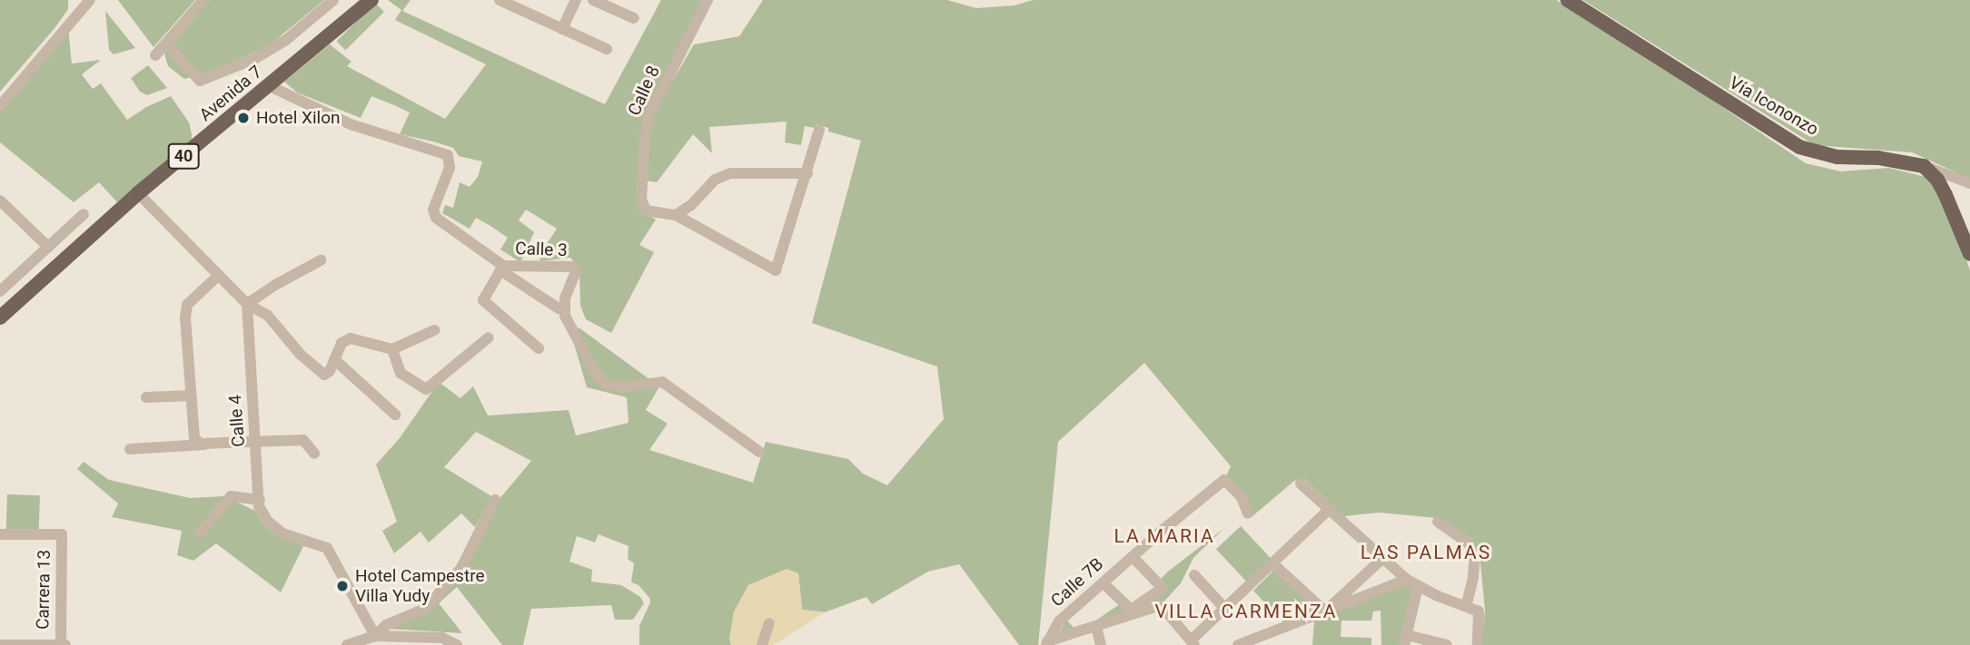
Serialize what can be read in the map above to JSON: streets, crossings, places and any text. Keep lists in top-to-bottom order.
{
  "streets": {
    "main road": ["Avenida 7", "Vía Icononzo", "40"],
    "street": [
      "Calle 8",
      "Calle 3",
      "Calle 4",
      "Calle 7B",
      "Carrera 13"
    ]
  },
  "crossings": [
    ["Avenida 7", "Calle 3"]
  ],
  "districts": ["LA MARIA", "LAS PALMAS", "VILLA CARMENZA"],
  "places": ["Hotel Xilon", "Hotel Campestre Villa Yudy"]
}
